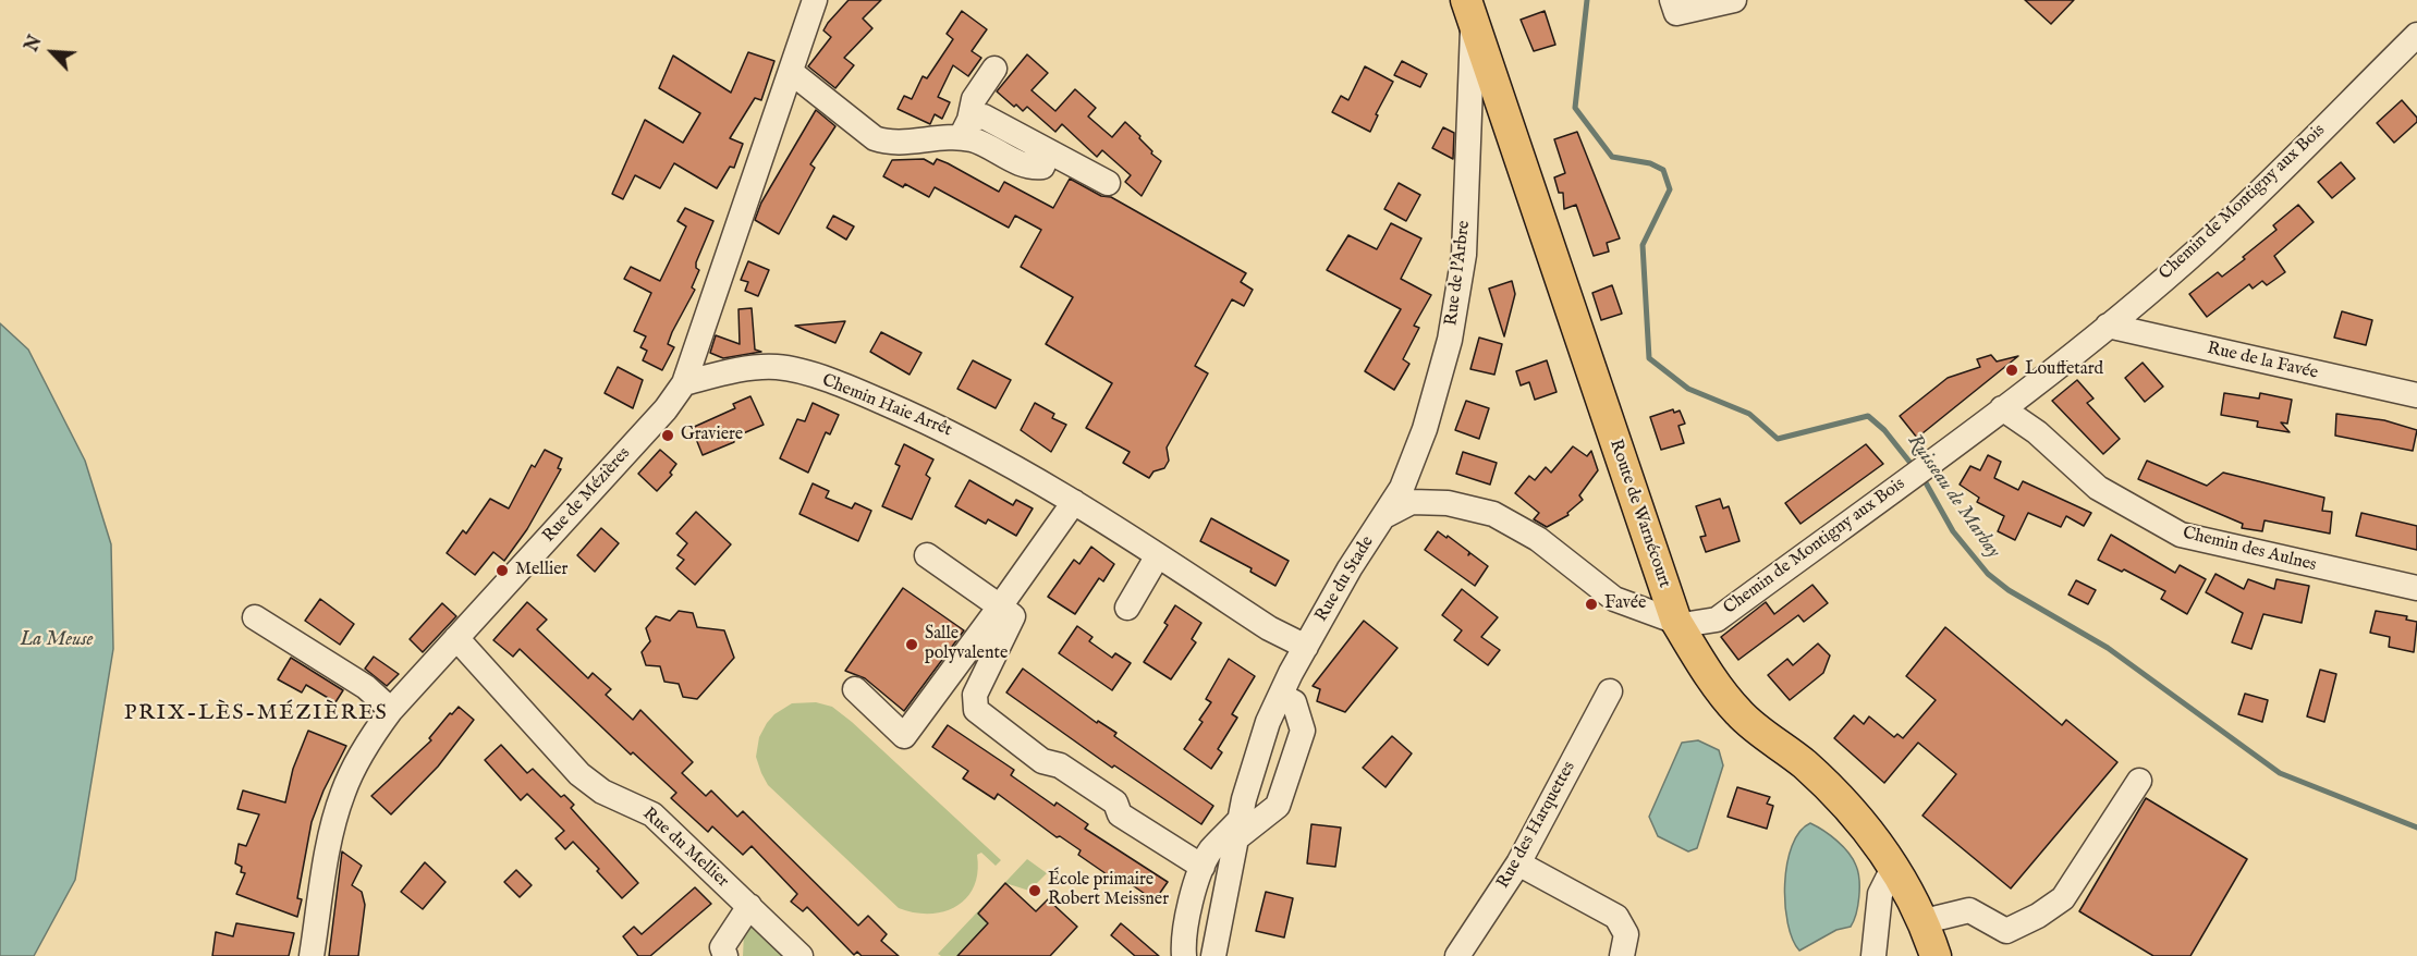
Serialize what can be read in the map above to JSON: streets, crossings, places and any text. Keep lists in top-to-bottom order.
{
  "streets": {
    "main road": ["Route de Warnécourt"],
    "street": [
      "Chemin de Montigny aux Bois",
      "Rue de l'Arbre",
      "Rue de la Favée",
      "Chemin Haie Arrêt",
      "Rue de Mézières",
      "Chemin des Aulnes",
      "Rue du Stade",
      "Rue des Harquettes",
      "Rue du Mellier"
    ]
  },
  "crossings": [
    ["Chemin de Montigny aux Bois", "Rue de la Favée"],
    ["Chemin de Montigny aux Bois", "Route de Warnécourt"],
    ["Chemin de Montigny aux Bois", "Chemin des Aulnes"],
    ["Chemin de Montigny aux Bois", "Rue du Stade"],
    ["Rue de l'Arbre", "Route de Warnécourt"],
    ["Rue de l'Arbre", "Rue du Stade"],
    ["Chemin Haie Arrêt", "Rue de Mézières"],
    ["Chemin Haie Arrêt", "Rue du Stade"],
    ["Rue de Mézières", "Rue du Mellier"],
    ["Route de Warnécourt", "Rue du Stade"]
  ],
  "districts": ["PRIX-LÈS-MÉZIÈRES"],
  "water": ["Ruisseau de Marbay", "La Meuse"],
  "places": [
    "Louffetard",
    "Graviere",
    "Mellier",
    "Favée",
    "Salle polyvalente",
    "École primaire Robert Meissner"
  ],
  "north": "top left"
}
